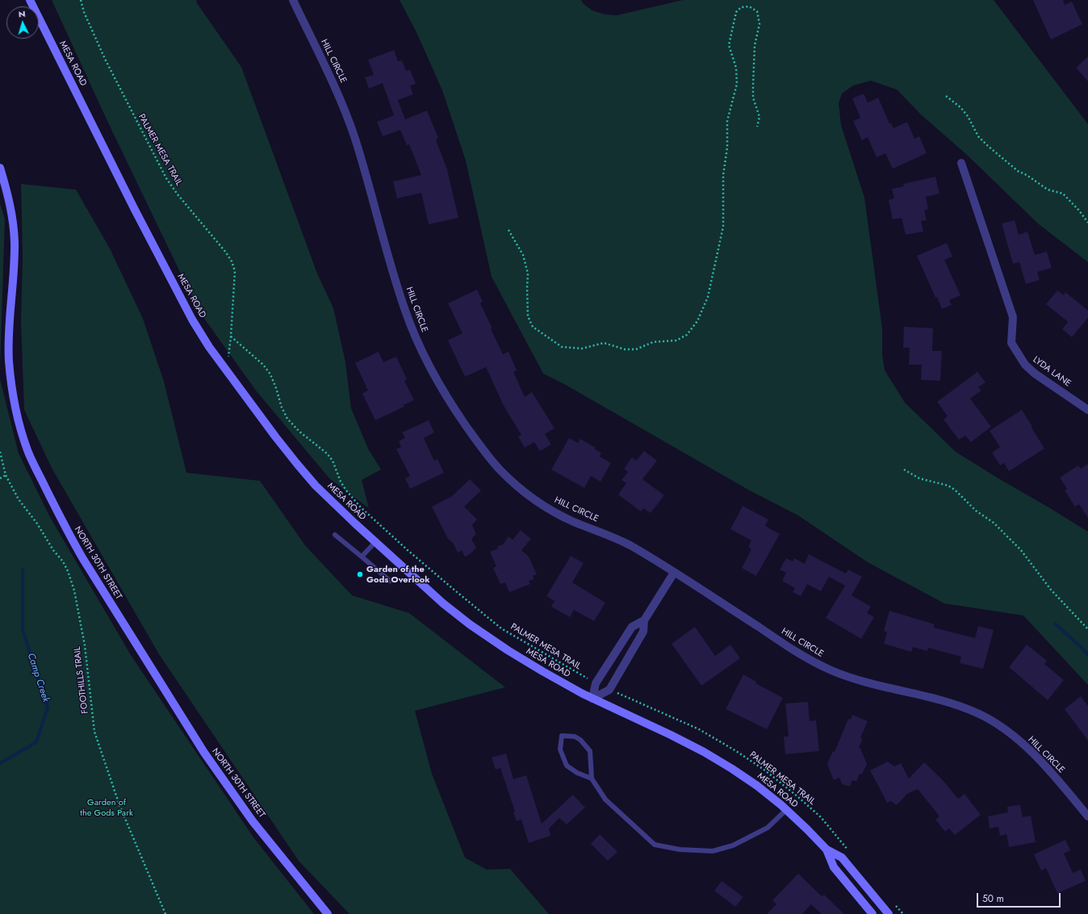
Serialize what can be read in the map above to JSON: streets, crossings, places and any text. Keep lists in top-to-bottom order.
{
  "streets": {
    "main road": ["MESA ROAD", "NORTH 30TH STREET"],
    "street": ["HILL CIRCLE", "LYDA LANE"],
    "path": ["PALMER MESA TRAIL", "FOOTHILLS TRAIL"]
  },
  "crossings": [
    ["MESA ROAD", "PALMER MESA TRAIL"]
  ],
  "water": ["Camp Creek"],
  "parks": ["Garden of the Gods Park"],
  "places": ["Garden of the Gods Overlook"],
  "scale_bar": "50 m",
  "north": "top"
}
